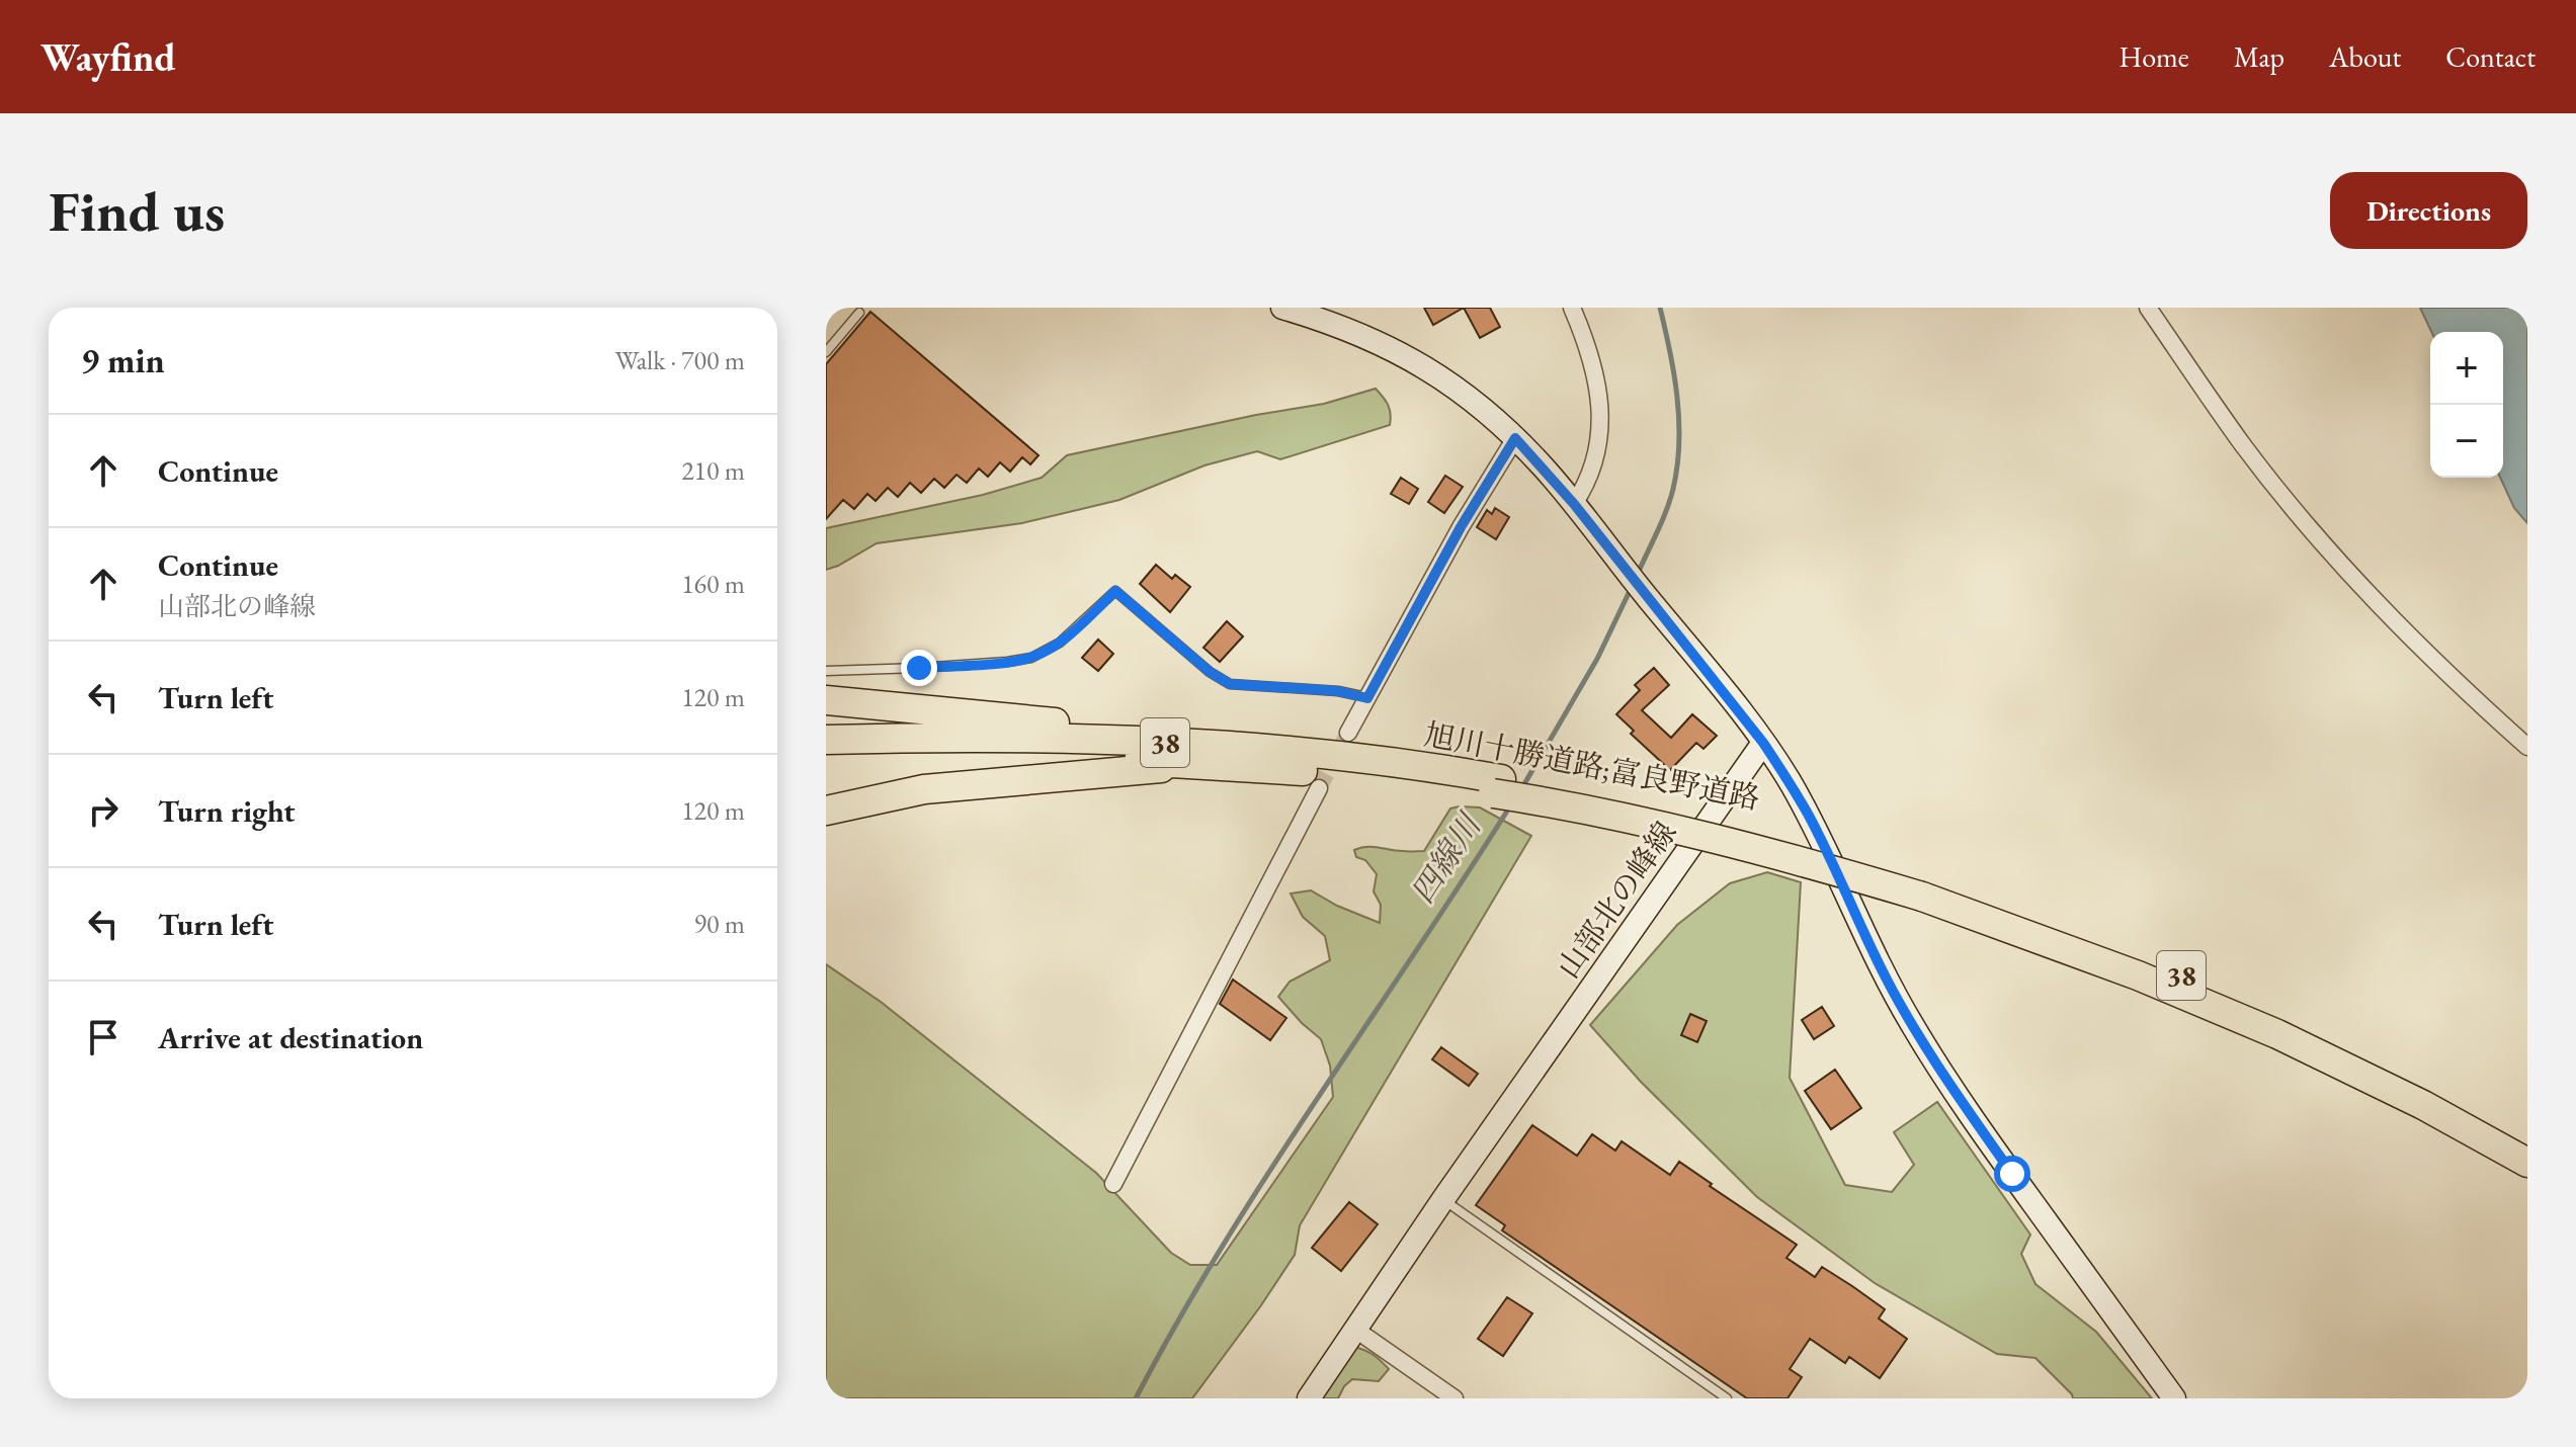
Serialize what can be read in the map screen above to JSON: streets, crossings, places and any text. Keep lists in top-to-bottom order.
{
  "streets": {
    "highway": ["38", "旭川十勝道路;富良野道路"],
    "main road": ["山部北の峰線"]
  },
  "crossings": [
    ["38", "旭川十勝道路;富良野道路"]
  ],
  "water": ["四線川"],
  "page": {
    "header": "Wayfind",
    "nav": [
      "Home",
      "Map",
      "About",
      "Contact"
    ],
    "buttons": "Directions",
    "title": "Find us",
    "heading": ["9 min", "Walk · 700 m"],
    "map_buttons": ["+", "−"],
    "list": [
      ["Continue", "210 m"],
      ["Continue", "山部北の峰線", "160 m"],
      ["Turn left", "120 m"],
      ["Turn right", "120 m"],
      ["Turn left", "90 m"],
      "Arrive at destination"
    ]
  }
}
